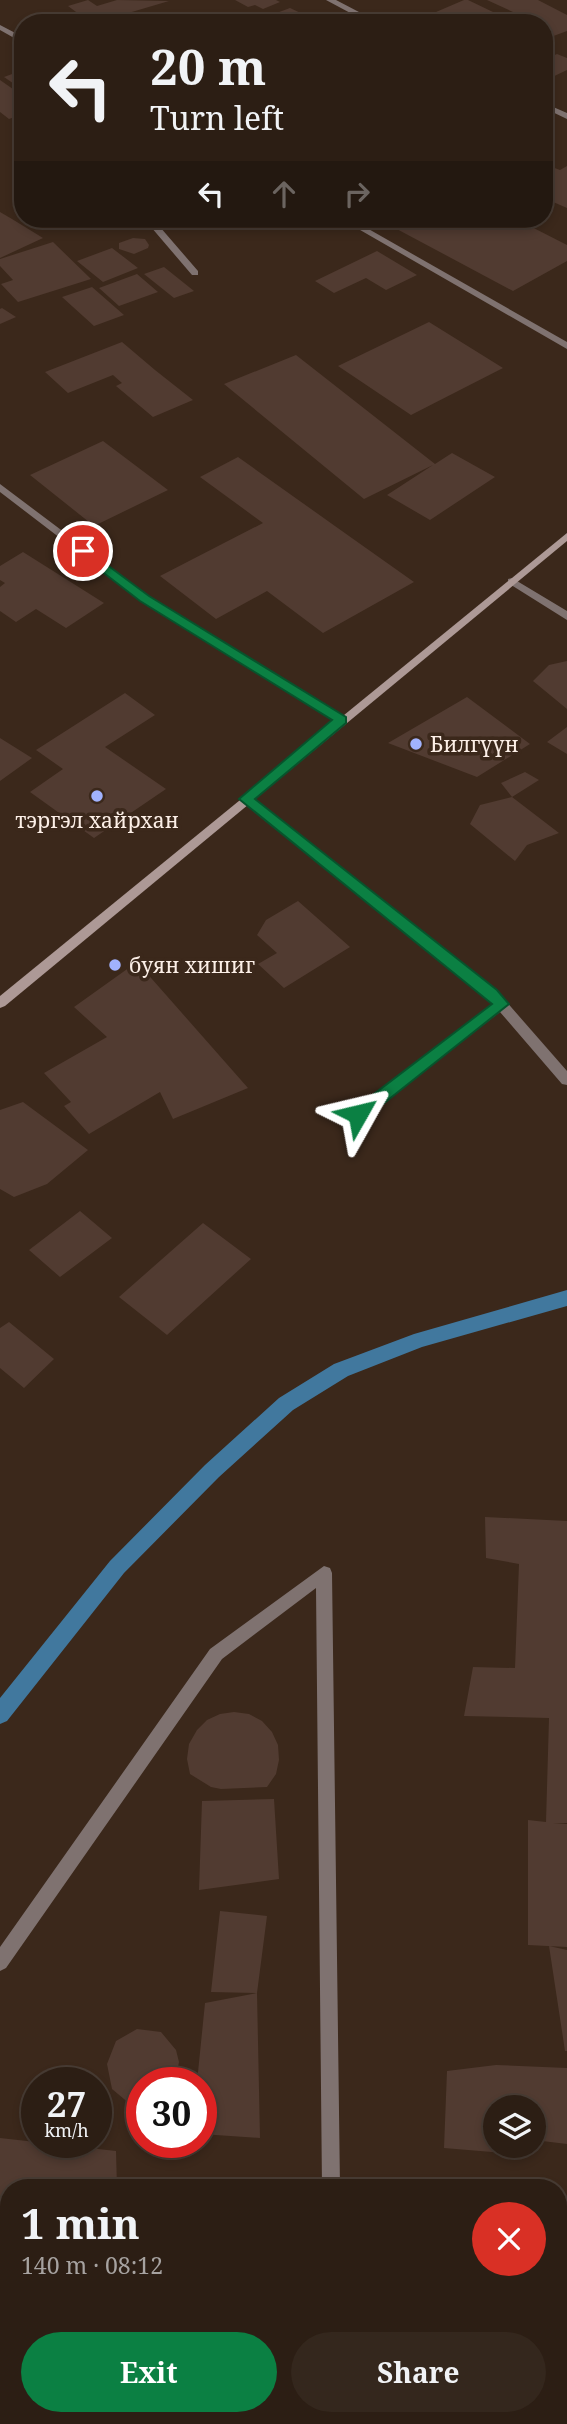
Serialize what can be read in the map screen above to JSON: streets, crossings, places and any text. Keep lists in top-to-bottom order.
{
  "places": ["Билгүүн", "тэргэл хайрхан", "буян хишиг"],
  "page": {
    "turn": ["20 m", "Turn left"],
    "speed": "27 km/h",
    "limit": "30",
    "heading": ["1 min", "140 m · 08:12"],
    "buttons": ["Exit", "Share"]
  }
}
